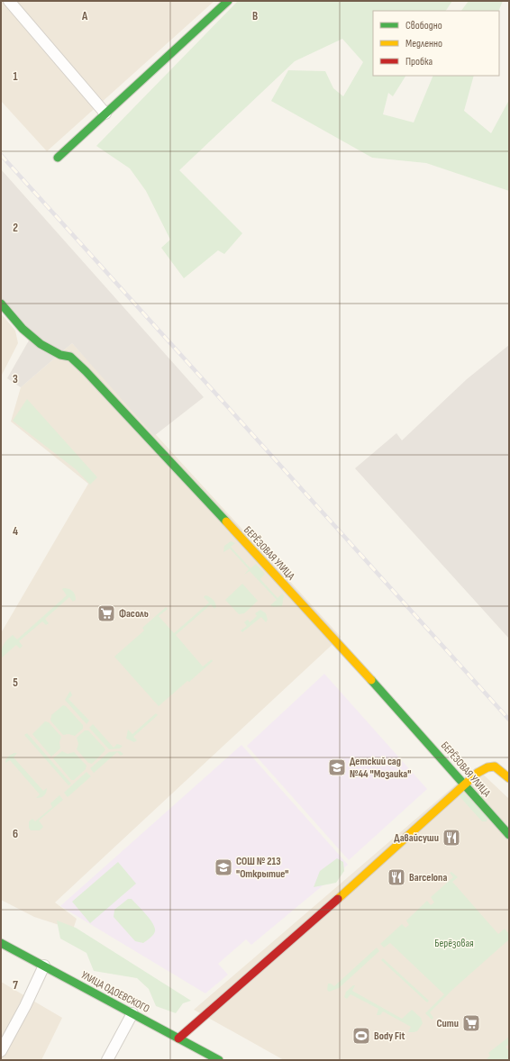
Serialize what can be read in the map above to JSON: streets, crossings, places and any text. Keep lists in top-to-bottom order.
{
  "streets": {
    "street": ["БЕРЁЗОВАЯ УЛИЦА", "УЛИЦА ОДОЕВСКОГО"]
  },
  "parks": ["Берёзовая"],
  "places": {
    "supermarket": ["Фасоль", "Сити"],
    "school or university": ["Детский сад №44 \"Мозаика\"", "СОШ № 213 \"Открытие\""],
    "restaurant": ["Давайсуши", "Barcelona"],
    "sports": ["Body Fit"]
  },
  "legend": ["Свободно", "Медленно", "Пробка"],
  "grid": {
    "columns": ["A", "B"],
    "rows": [
      "1",
      "2",
      "3",
      "4",
      "5",
      "6",
      "7"
    ]
  }
}
